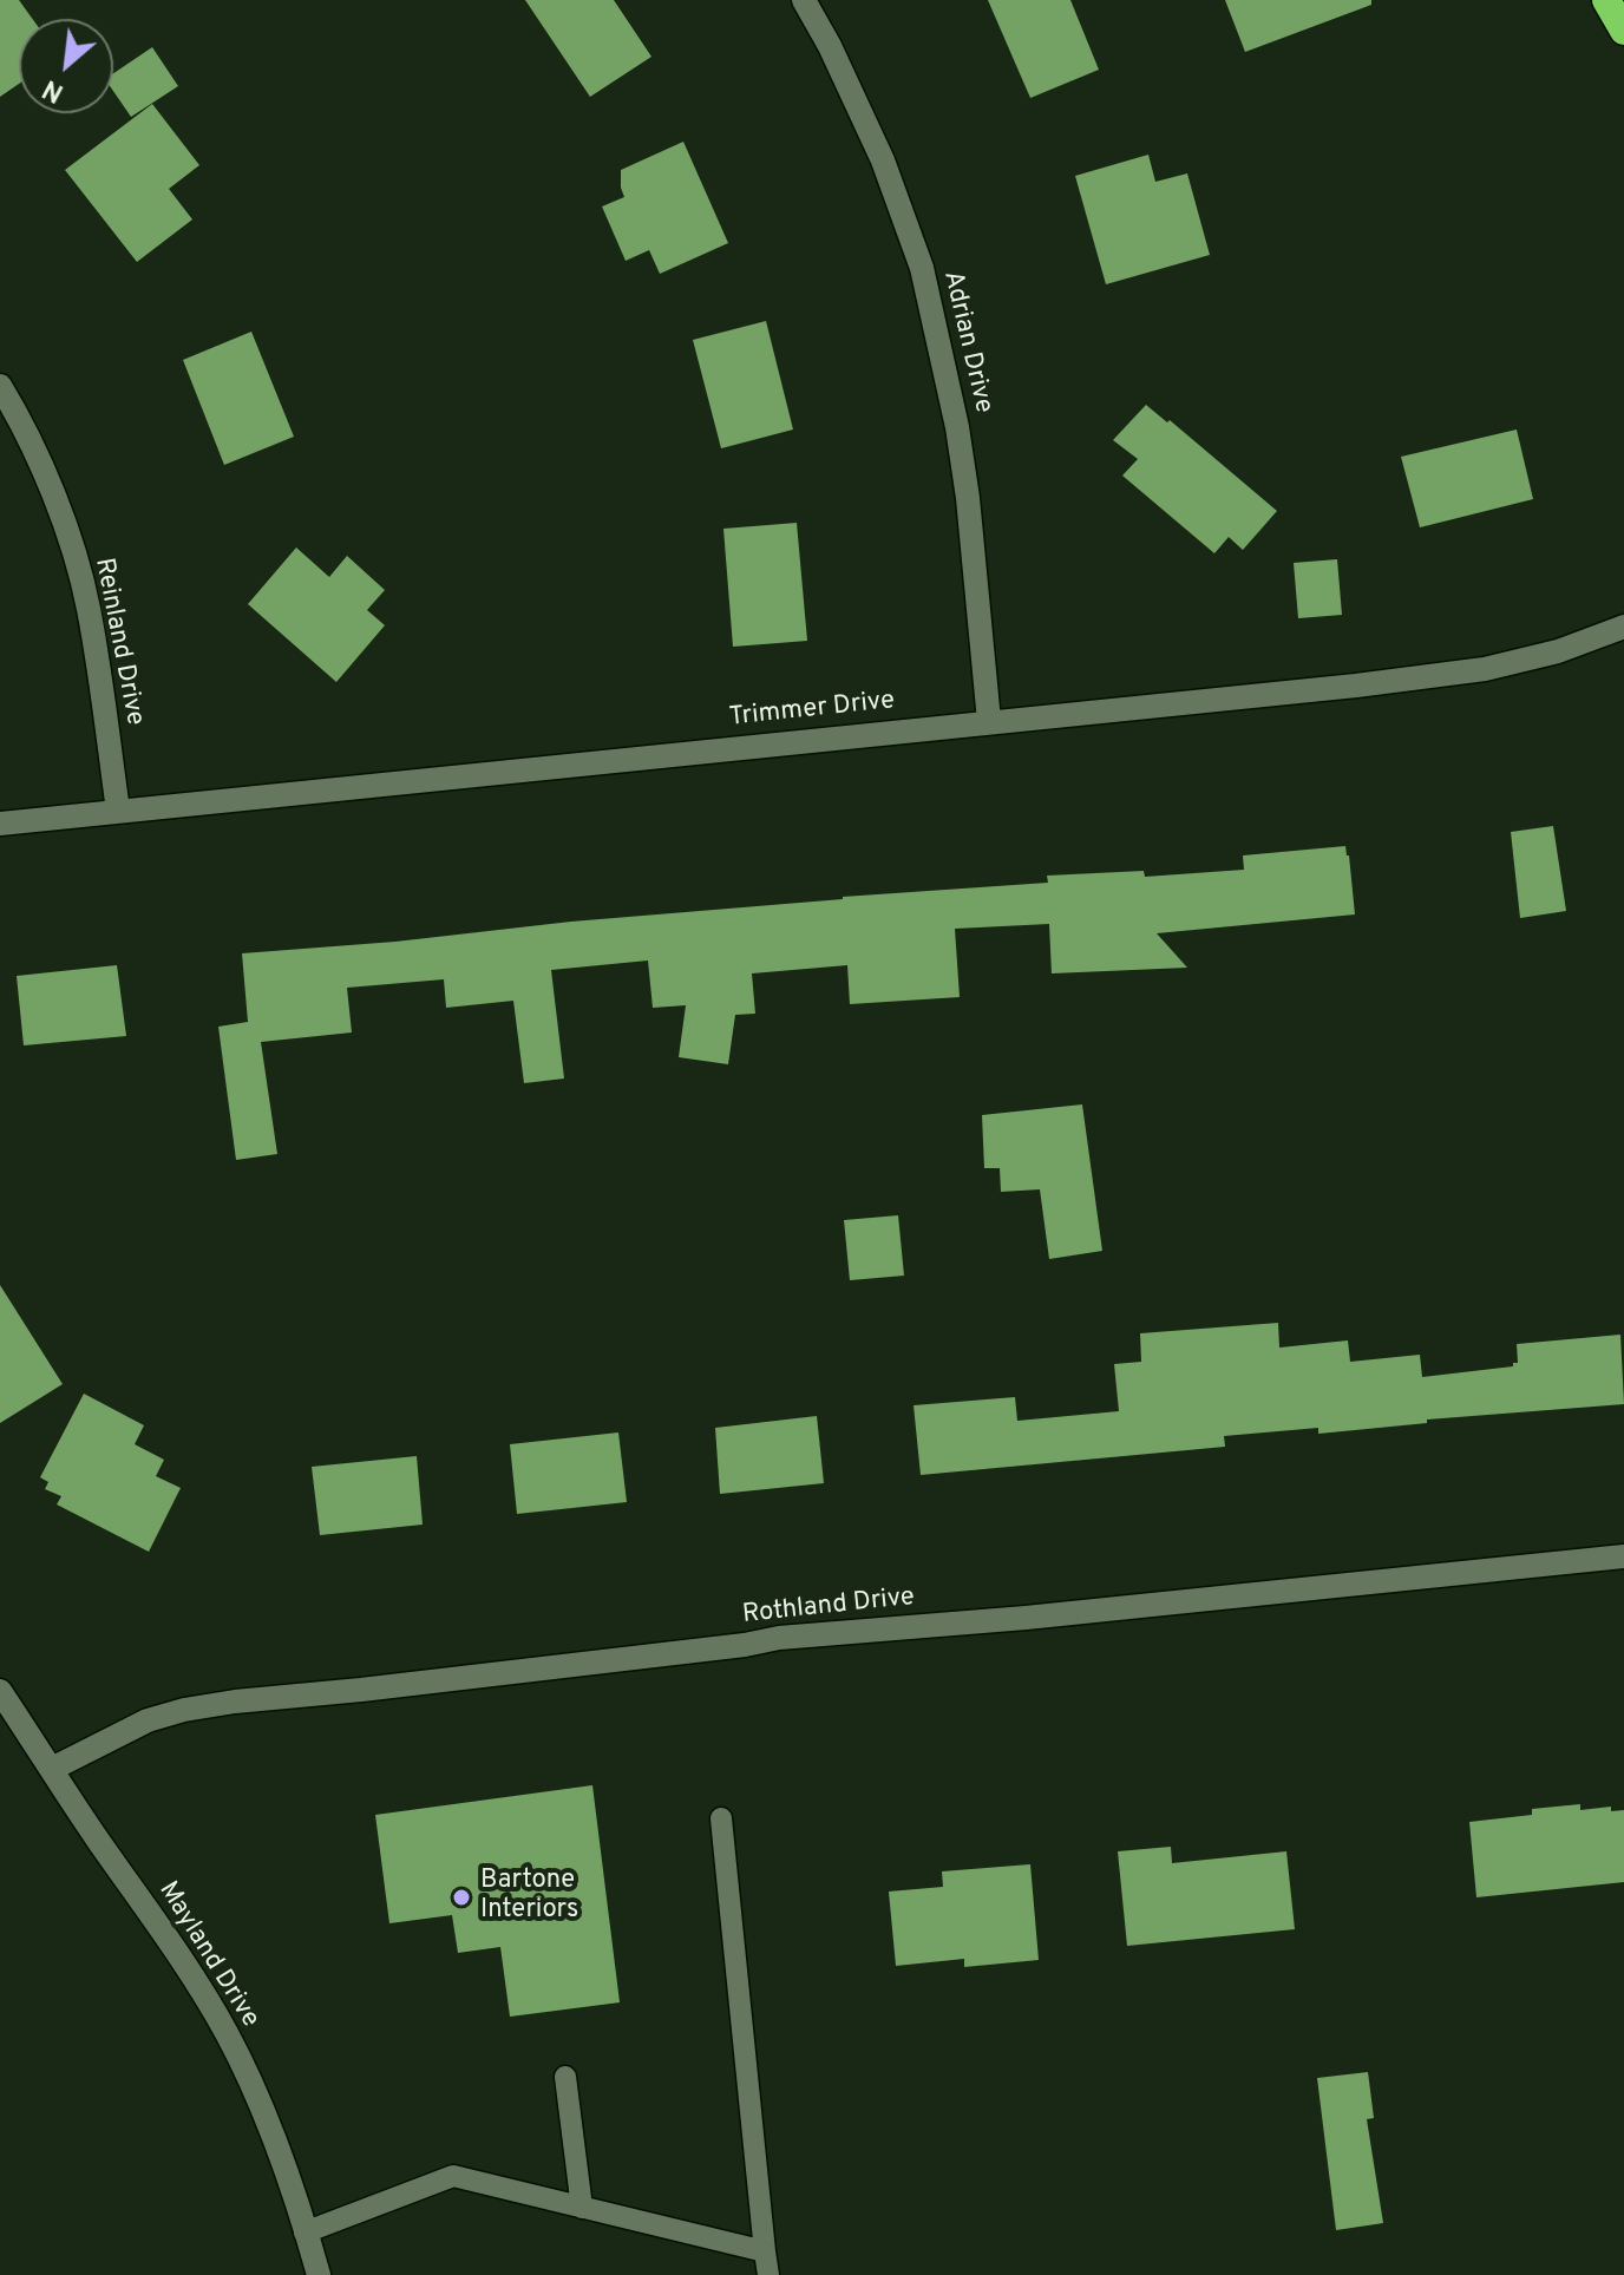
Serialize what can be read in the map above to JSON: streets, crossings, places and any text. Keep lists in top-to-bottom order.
{
  "streets": {
    "street": [
      "Adrian Drive",
      "Reinland Drive",
      "Trimmer Drive",
      "Rothland Drive",
      "Mayland Drive"
    ]
  },
  "crossings": [
    ["Adrian Drive", "Trimmer Drive"],
    ["Reinland Drive", "Trimmer Drive"],
    ["Rothland Drive", "Mayland Drive"]
  ],
  "places": ["Bartone Interiors"],
  "north": "bottom left"
}
